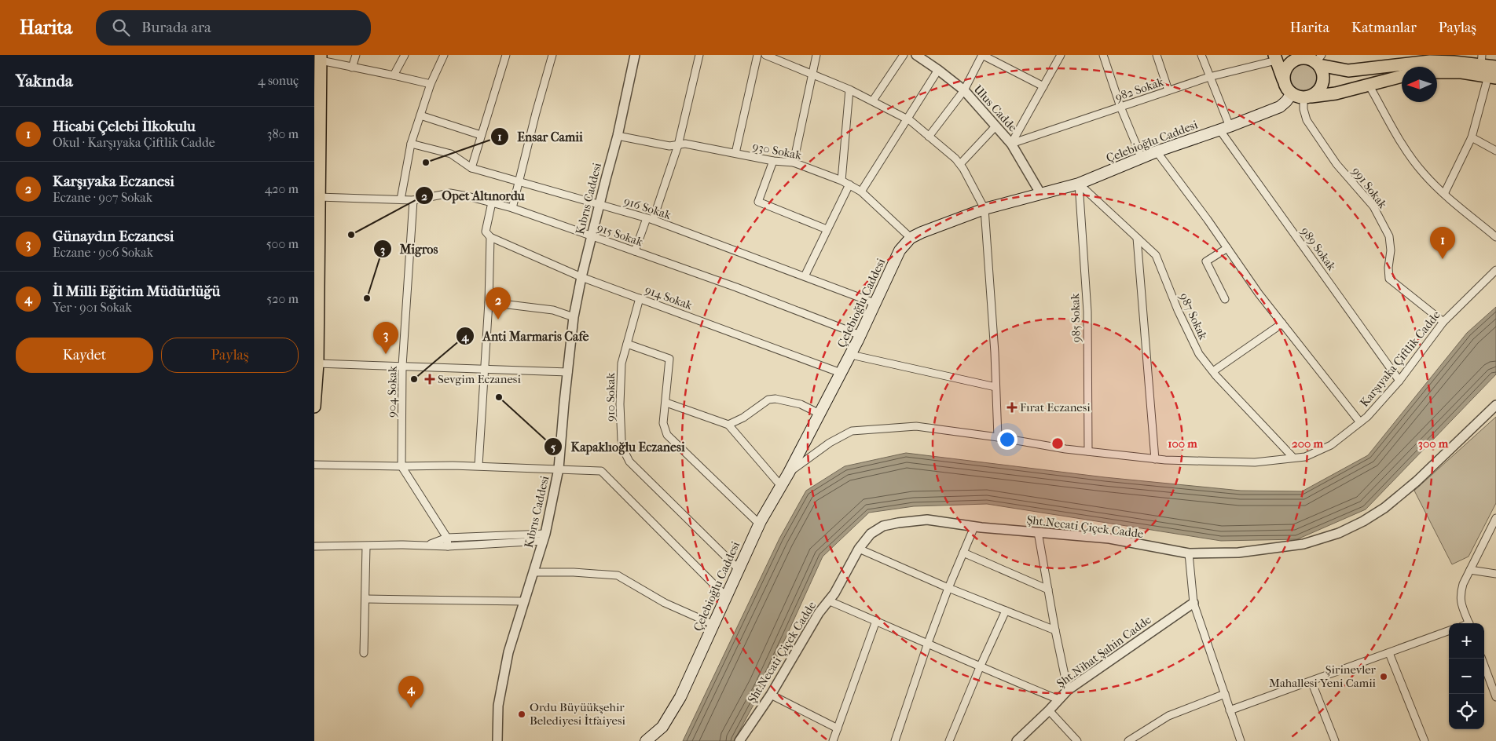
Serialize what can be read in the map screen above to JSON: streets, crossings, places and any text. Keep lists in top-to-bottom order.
{
  "streets": {
    "main road": ["Çelebioğlu Caddesi"],
    "street": [
      "982 Sokak",
      "Ulus Cadde",
      "930 Sokak",
      "991 Sokak",
      "Kıbrıs Caddesi",
      "916 Sokak",
      "915 Sokak",
      "989 Sokak",
      "914 Sokak",
      "987 Sokak",
      "985 Sokak",
      "Karşıyaka Çiftlik Cadde",
      "904 Sokak",
      "910 Sokak",
      "Şht.Necati Çiçek Cadde",
      "Şht.Nihat Şahin Cadde"
    ]
  },
  "crossings": [
    ["982 Sokak", "Ulus Cadde"],
    ["982 Sokak", "989 Sokak"],
    ["Ulus Cadde", "Çelebioğlu Caddesi"],
    ["Çelebioğlu Caddesi", "930 Sokak"],
    ["Çelebioğlu Caddesi", "991 Sokak"],
    ["Çelebioğlu Caddesi", "916 Sokak"],
    ["Çelebioğlu Caddesi", "915 Sokak"],
    ["Çelebioğlu Caddesi", "989 Sokak"],
    ["Çelebioğlu Caddesi", "914 Sokak"],
    ["Çelebioğlu Caddesi", "987 Sokak"],
    ["Çelebioğlu Caddesi", "985 Sokak"],
    ["Çelebioğlu Caddesi", "Karşıyaka Çiftlik Cadde"],
    ["Çelebioğlu Caddesi", "910 Sokak"],
    ["930 Sokak", "Kıbrıs Caddesi"],
    ["991 Sokak", "Karşıyaka Çiftlik Cadde"],
    ["Kıbrıs Caddesi", "916 Sokak"],
    ["Kıbrıs Caddesi", "915 Sokak"],
    ["Kıbrıs Caddesi", "914 Sokak"],
    ["915 Sokak", "904 Sokak"],
    ["989 Sokak", "Karşıyaka Çiftlik Cadde"],
    ["914 Sokak", "910 Sokak"],
    ["987 Sokak", "985 Sokak"],
    ["987 Sokak", "Karşıyaka Çiftlik Cadde"],
    ["985 Sokak", "Karşıyaka Çiftlik Cadde"]
  ],
  "places": {
    "other": [
      "Ensar Camii",
      "Opet Altınordu",
      "Migros",
      "Anti Marmaris Cafe",
      "Kapaklıoğlu Eczanesi",
      "Şirinevler Mahallesi Yeni Camii",
      "Ordu Büyüükşehir Belediyesi İtfaiyesi"
    ],
    "health": ["Sevgim Eczanesi", "Fırat Eczanesi"]
  },
  "north": "left",
  "page": {
    "header": "Harita",
    "search": "Burada ara",
    "nav": ["Harita", "Katmanlar", "Paylaş"],
    "heading": ["Yakında", "4 sonuç"],
    "list": [
      {
        "mark": "1",
        "name": "Hicabi Çelebi İlkokulu",
        "note": "Okul · Karşıyaka Çiftlik Cadde",
        "value": "380 m"
      },
      {
        "mark": "2",
        "name": "Karşıyaka Eczanesi",
        "note": "Eczane · 907 Sokak",
        "value": "420 m"
      },
      {
        "mark": "3",
        "name": "Günaydın Eczanesi",
        "note": "Eczane · 906 Sokak",
        "value": "500 m"
      },
      {
        "mark": "4",
        "name": "İl Milli Eğitim Müdürlüğü",
        "note": "Yer · 901 Sokak",
        "value": "520 m"
      }
    ],
    "pins": [
      "1",
      "2",
      "3",
      "4"
    ],
    "buttons": ["Kaydet", "Paylaş"],
    "map_buttons": ["+", "−"]
  },
  "rings": ["100 m", "200 m", "300 m"]
}
